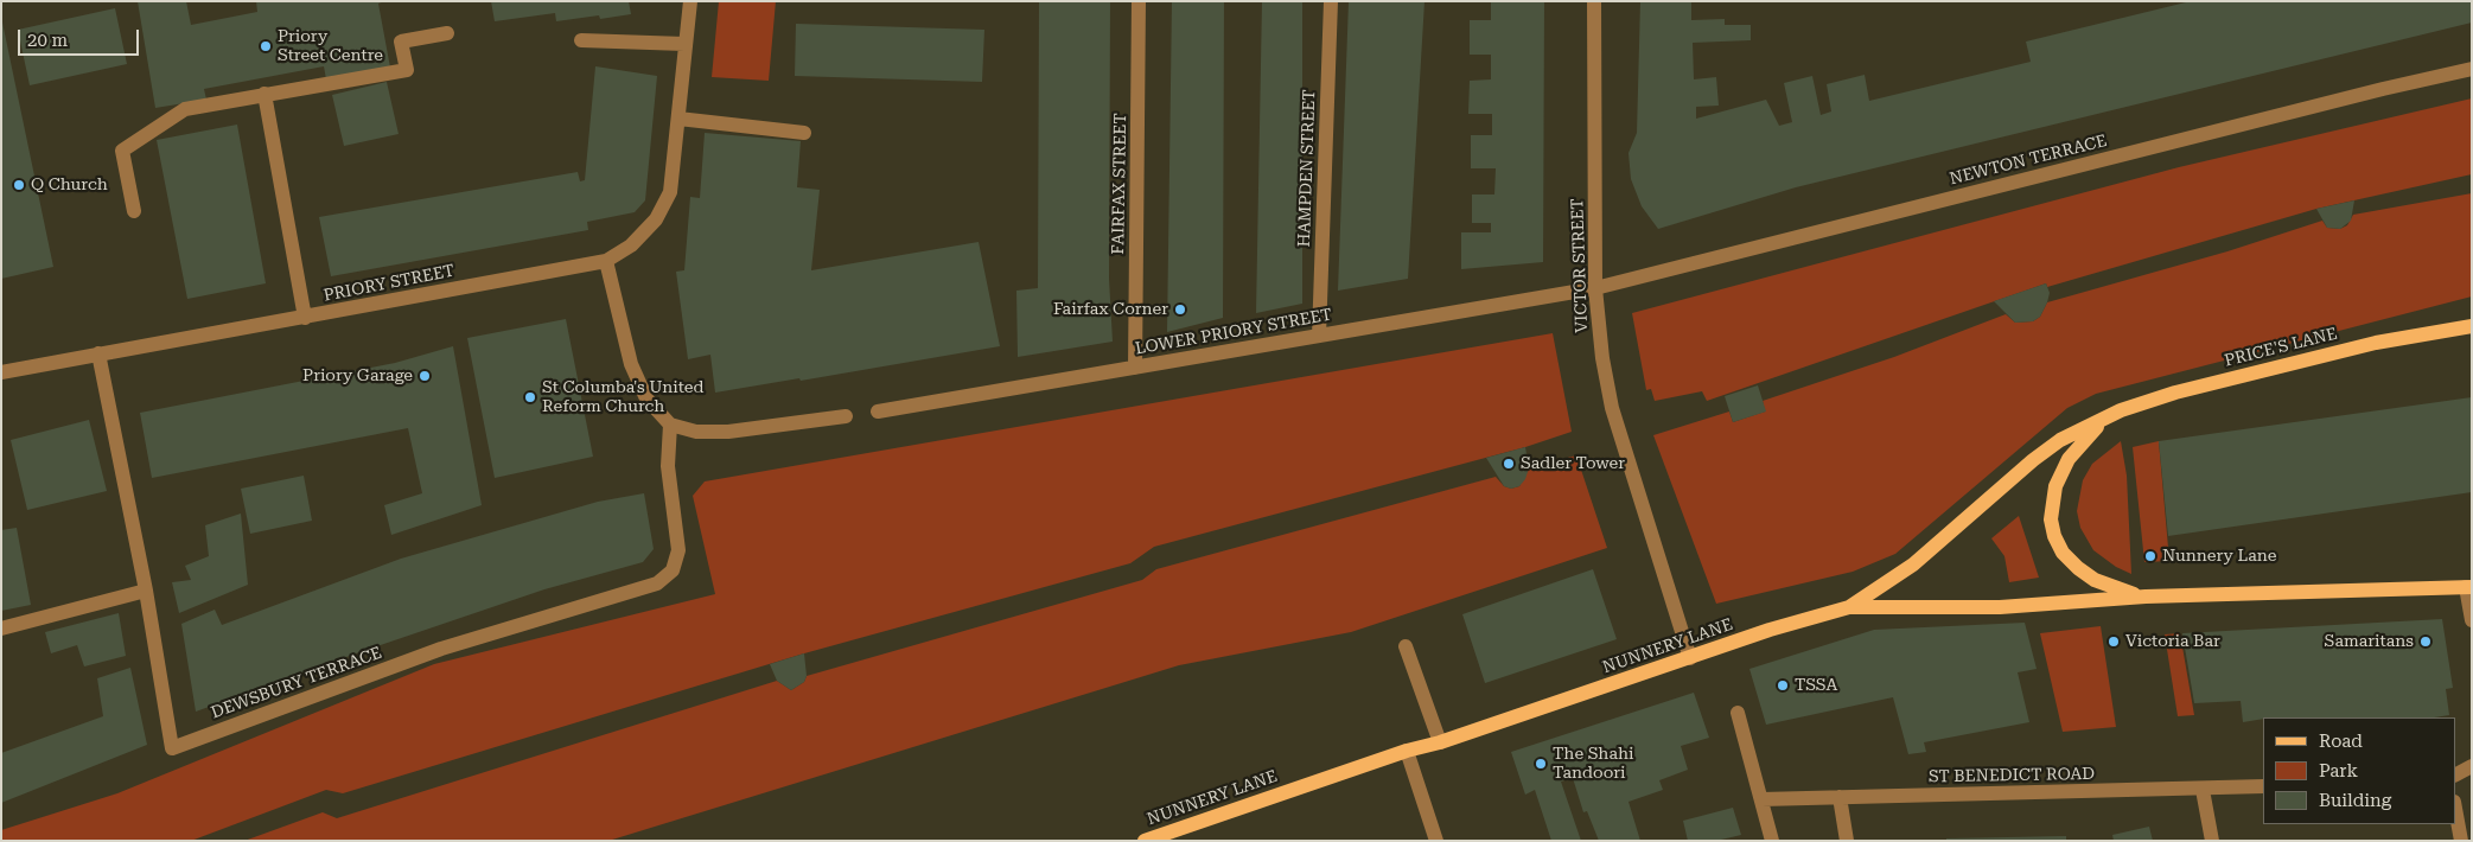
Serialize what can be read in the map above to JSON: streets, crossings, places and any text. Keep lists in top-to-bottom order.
{
  "streets": {
    "main road": ["PRICE'S LANE", "NUNNERY LANE"],
    "street": [
      "NEWTON TERRACE",
      "HAMPDEN STREET",
      "FAIRFAX STREET",
      "VICTOR STREET",
      "PRIORY STREET",
      "LOWER PRIORY STREET",
      "DEWSBURY TERRACE",
      "ST BENEDICT ROAD"
    ]
  },
  "crossings": [
    ["NEWTON TERRACE", "VICTOR STREET"],
    ["NEWTON TERRACE", "LOWER PRIORY STREET"],
    ["HAMPDEN STREET", "LOWER PRIORY STREET"],
    ["FAIRFAX STREET", "LOWER PRIORY STREET"],
    ["VICTOR STREET", "LOWER PRIORY STREET"],
    ["VICTOR STREET", "NUNNERY LANE"],
    ["PRIORY STREET", "DEWSBURY TERRACE"],
    ["PRICE'S LANE", "NUNNERY LANE"]
  ],
  "places": [
    "Priory Street Centre",
    "Q Church",
    "Fairfax Corner",
    "Priory Garage",
    "St Columba's United Reform Church",
    "Sadler Tower",
    "Nunnery Lane",
    "Victoria Bar",
    "Samaritans",
    "TSSA",
    "The Shahi Tandoori"
  ],
  "legend": ["Road", "Park", "Building"],
  "scale_bar": "20 m"
}
